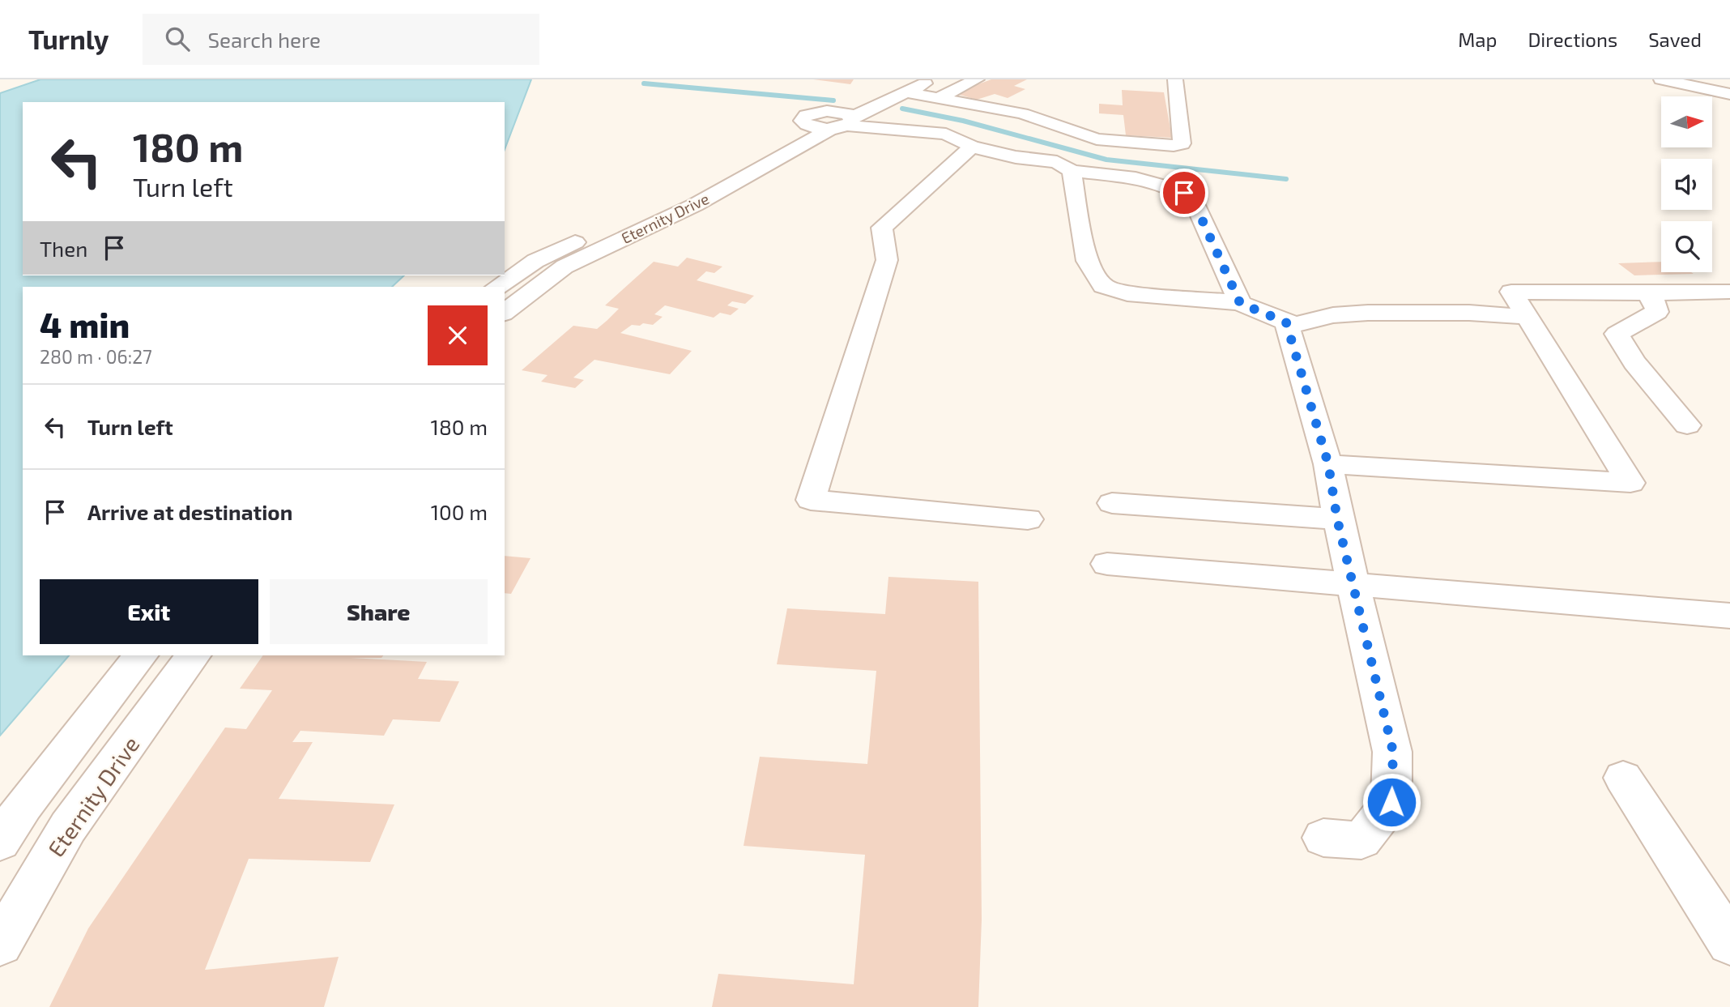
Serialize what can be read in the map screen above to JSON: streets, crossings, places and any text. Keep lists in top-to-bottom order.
{
  "streets": {
    "street": ["Eternity Drive"]
  },
  "north": "right",
  "page": {
    "header": "Turnly",
    "search": "Search here",
    "nav": ["Map", "Directions", "Saved"],
    "turn": ["180 m", "Turn left"],
    "then": "Then",
    "heading": ["4 min", "280 m · 06:27"],
    "list": [
      {
        "name": "Turn left",
        "value": "180 m"
      },
      {
        "name": "Arrive at destination",
        "value": "100 m"
      }
    ],
    "buttons": ["Exit", "Share"]
  }
}
